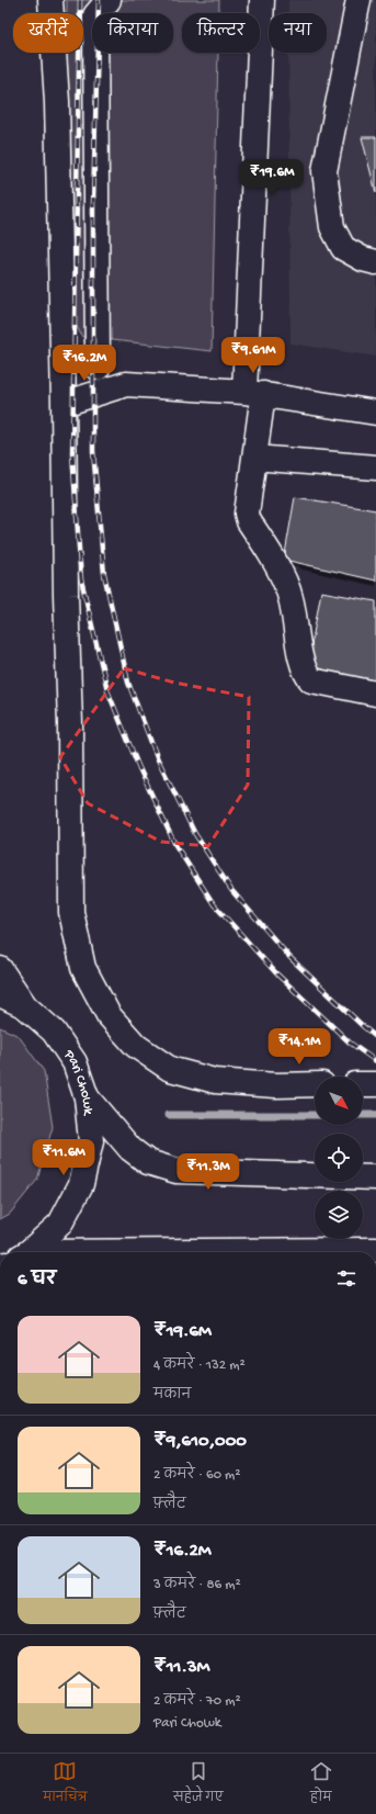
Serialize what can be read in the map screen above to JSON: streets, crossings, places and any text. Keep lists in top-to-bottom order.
{
  "streets": {
    "main road": ["Pari Chowk"]
  },
  "north": "bottom right",
  "page": {
    "chip": [
      "खरीदें",
      "किराया",
      "फ़िल्टर",
      "नया"
    ],
    "price": [
      "₹19.6M",
      "₹9.61M",
      "₹16.2M",
      "₹14.1M",
      "₹11.6M",
      "₹11.3M"
    ],
    "heading": "6 घर",
    "list": [
      {
        "name": "₹19.6M",
        "note": "4 कमरे · 132 m² · मकान"
      },
      {
        "name": "₹9,610,000",
        "note": "2 कमरे · 60 m² · फ़्लैट"
      },
      {
        "name": "₹16.2M",
        "note": "3 कमरे · 86 m² · फ़्लैट"
      },
      {
        "name": "₹11.3M",
        "note": "2 कमरे · 70 m² · Pari Chowk"
      }
    ],
    "tabs": ["मानचित्र", "सहेजे गए", "होम"]
  }
}
